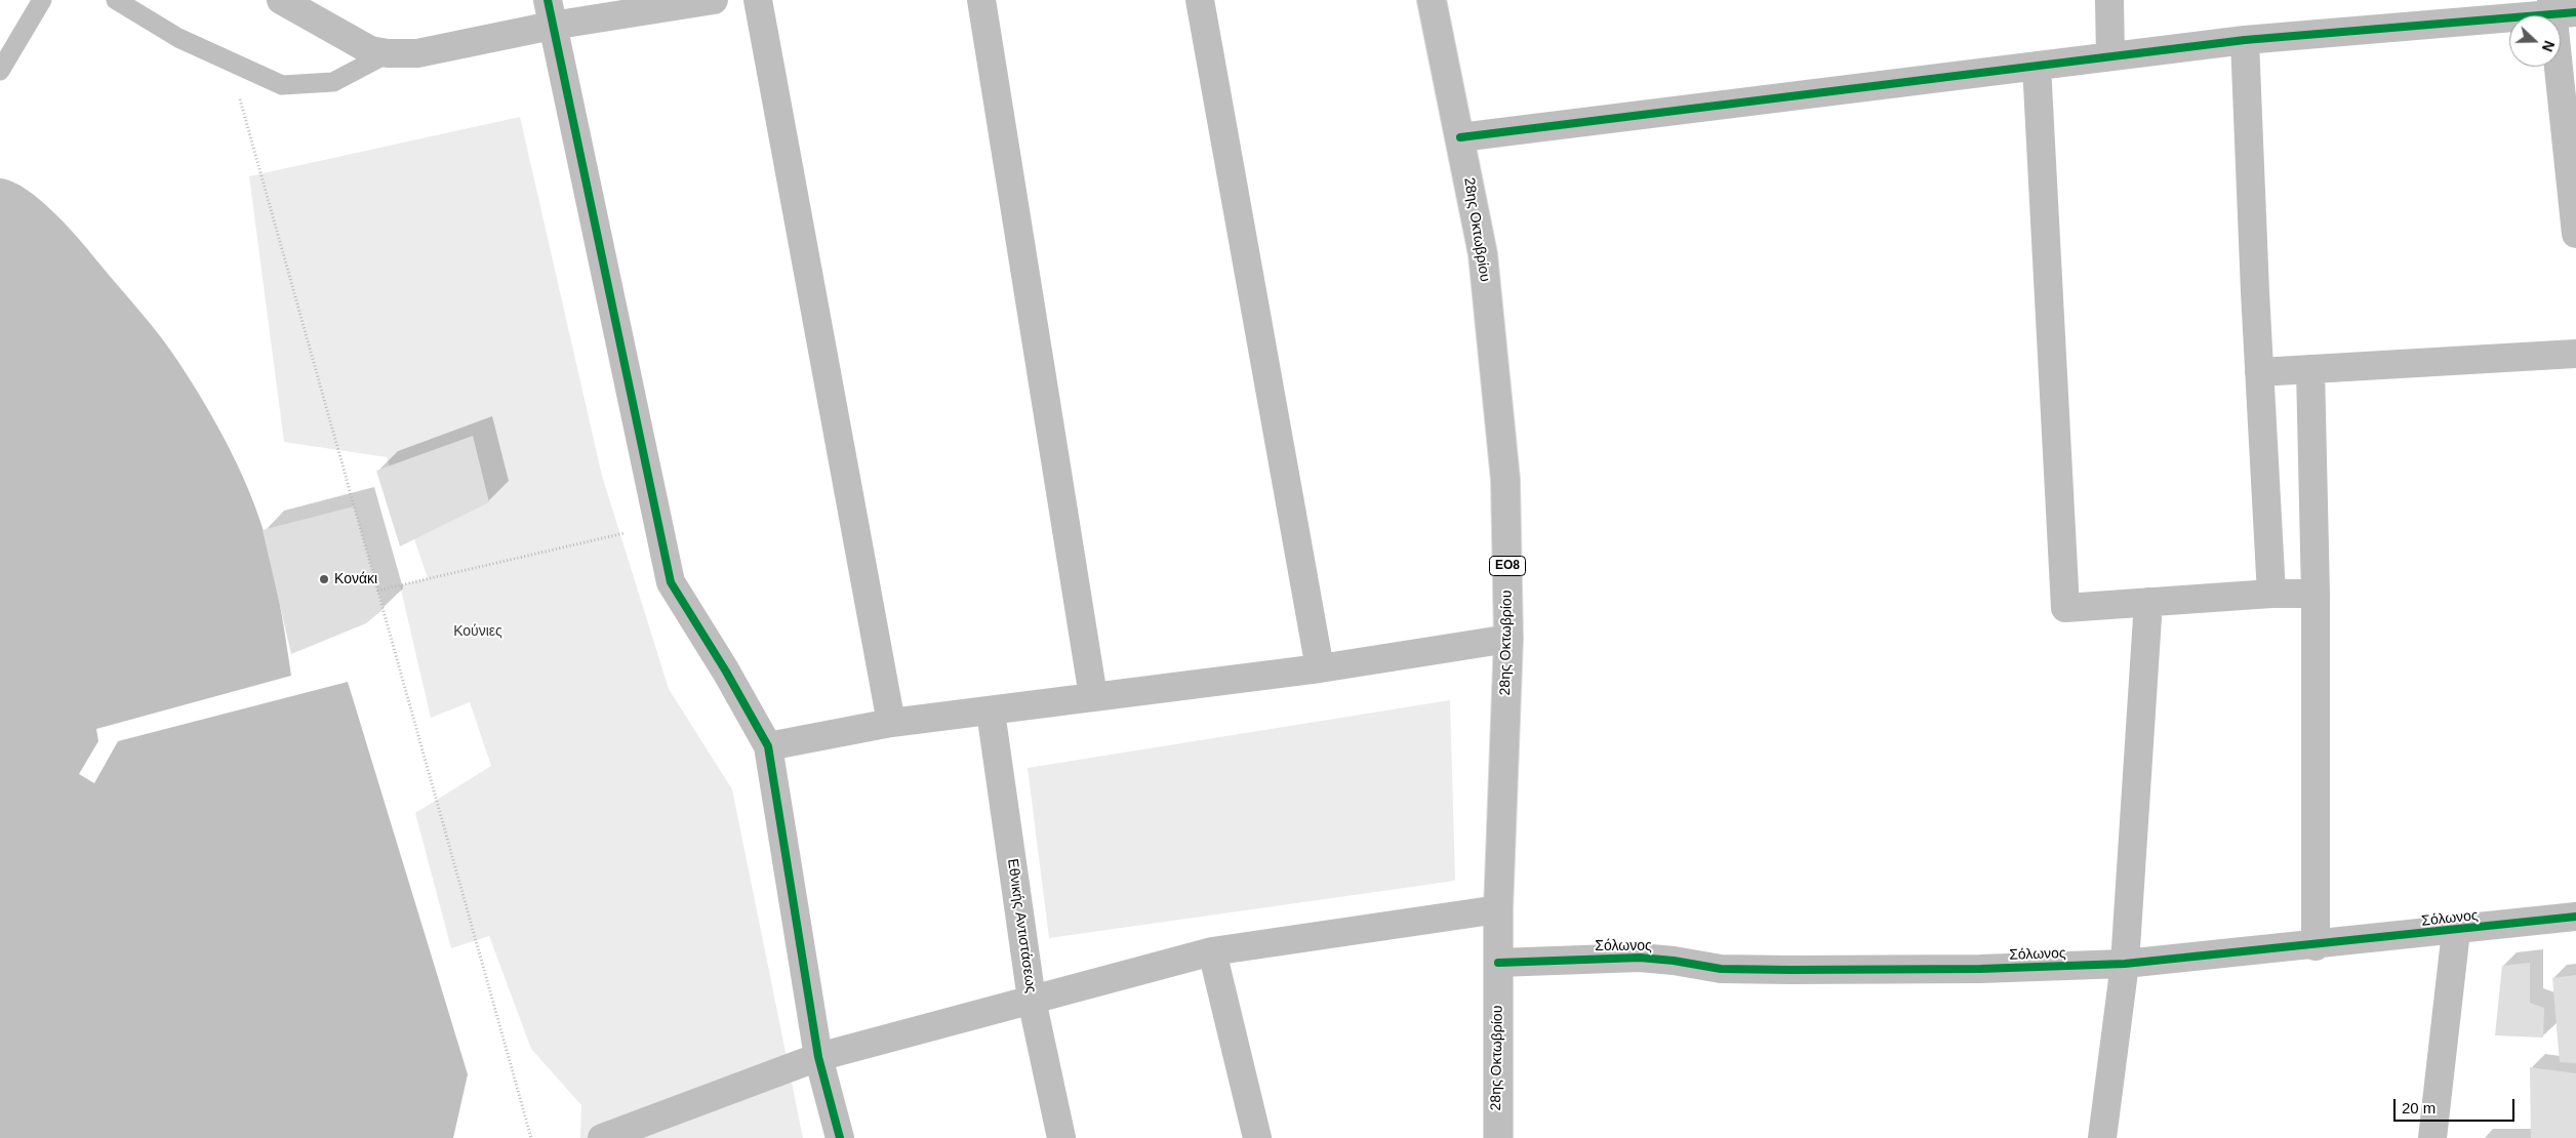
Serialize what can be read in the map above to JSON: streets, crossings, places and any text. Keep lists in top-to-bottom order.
{
  "streets": {
    "street": [
      "28ης Οκτωβρίου",
      "ΕΟ8",
      "Σόλωνος",
      "Εθνικής Αντιστάσεως"
    ]
  },
  "crossings": [
    ["28ης Οκτωβρίου", "Σόλωνος"]
  ],
  "parks": ["Κούνιες"],
  "places": ["Κονάκι"],
  "scale_bar": "20 m",
  "north": "right"
}
